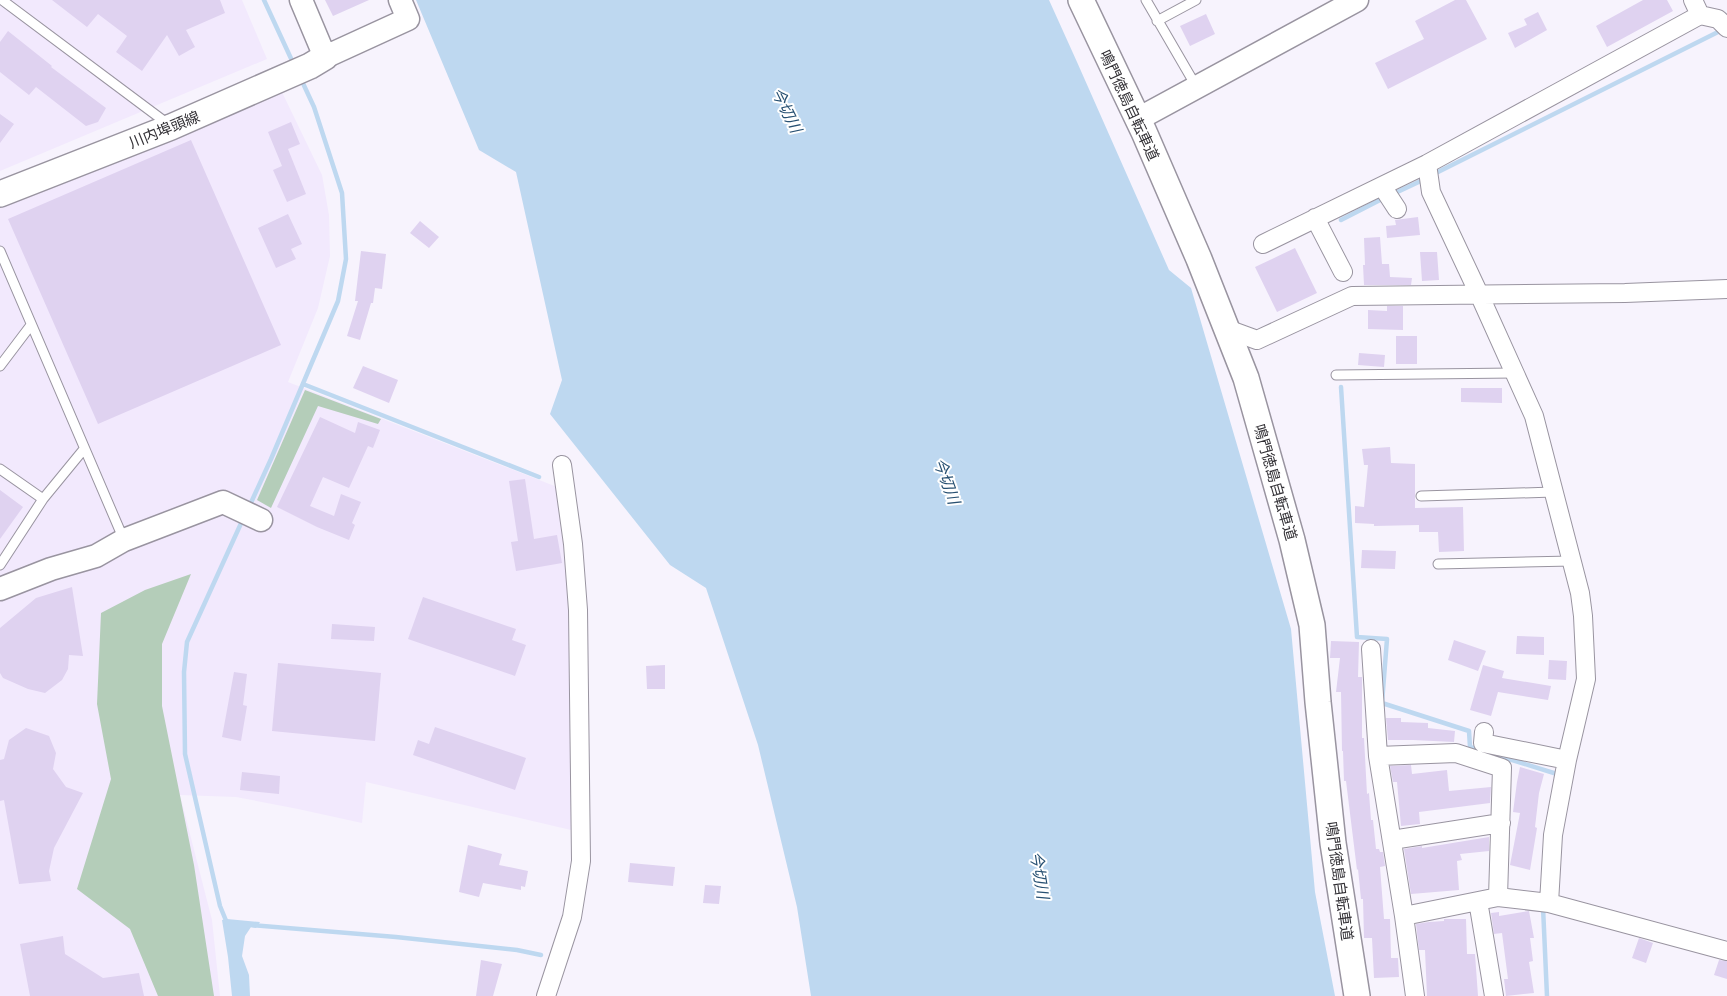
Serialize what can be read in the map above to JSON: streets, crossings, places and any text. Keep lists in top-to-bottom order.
{
  "streets": {
    "main road": ["鳴門徳島自転車道", "川内埠頭線"]
  },
  "water": ["今切川"]
}
